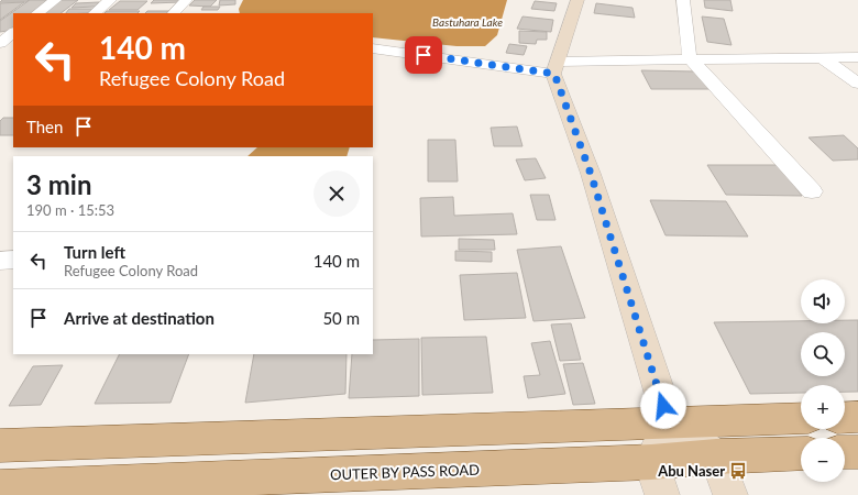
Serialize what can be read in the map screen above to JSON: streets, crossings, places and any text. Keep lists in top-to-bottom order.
{
  "streets": {
    "main road": ["OUTER BY PASS ROAD"]
  },
  "water": ["Bastuhara Lake"],
  "places": {
    "bus stop": ["Abu Naser"]
  },
  "page": {
    "turn": ["140 m", "Refugee Colony Road"],
    "then": "Then",
    "heading": ["3 min", "190 m · 15:53"],
    "list": [
      {
        "name": "Turn left",
        "note": "Refugee Colony Road",
        "value": "140 m"
      },
      {
        "name": "Arrive at destination",
        "value": "50 m"
      }
    ],
    "map_buttons": ["+", "−"]
  }
}
